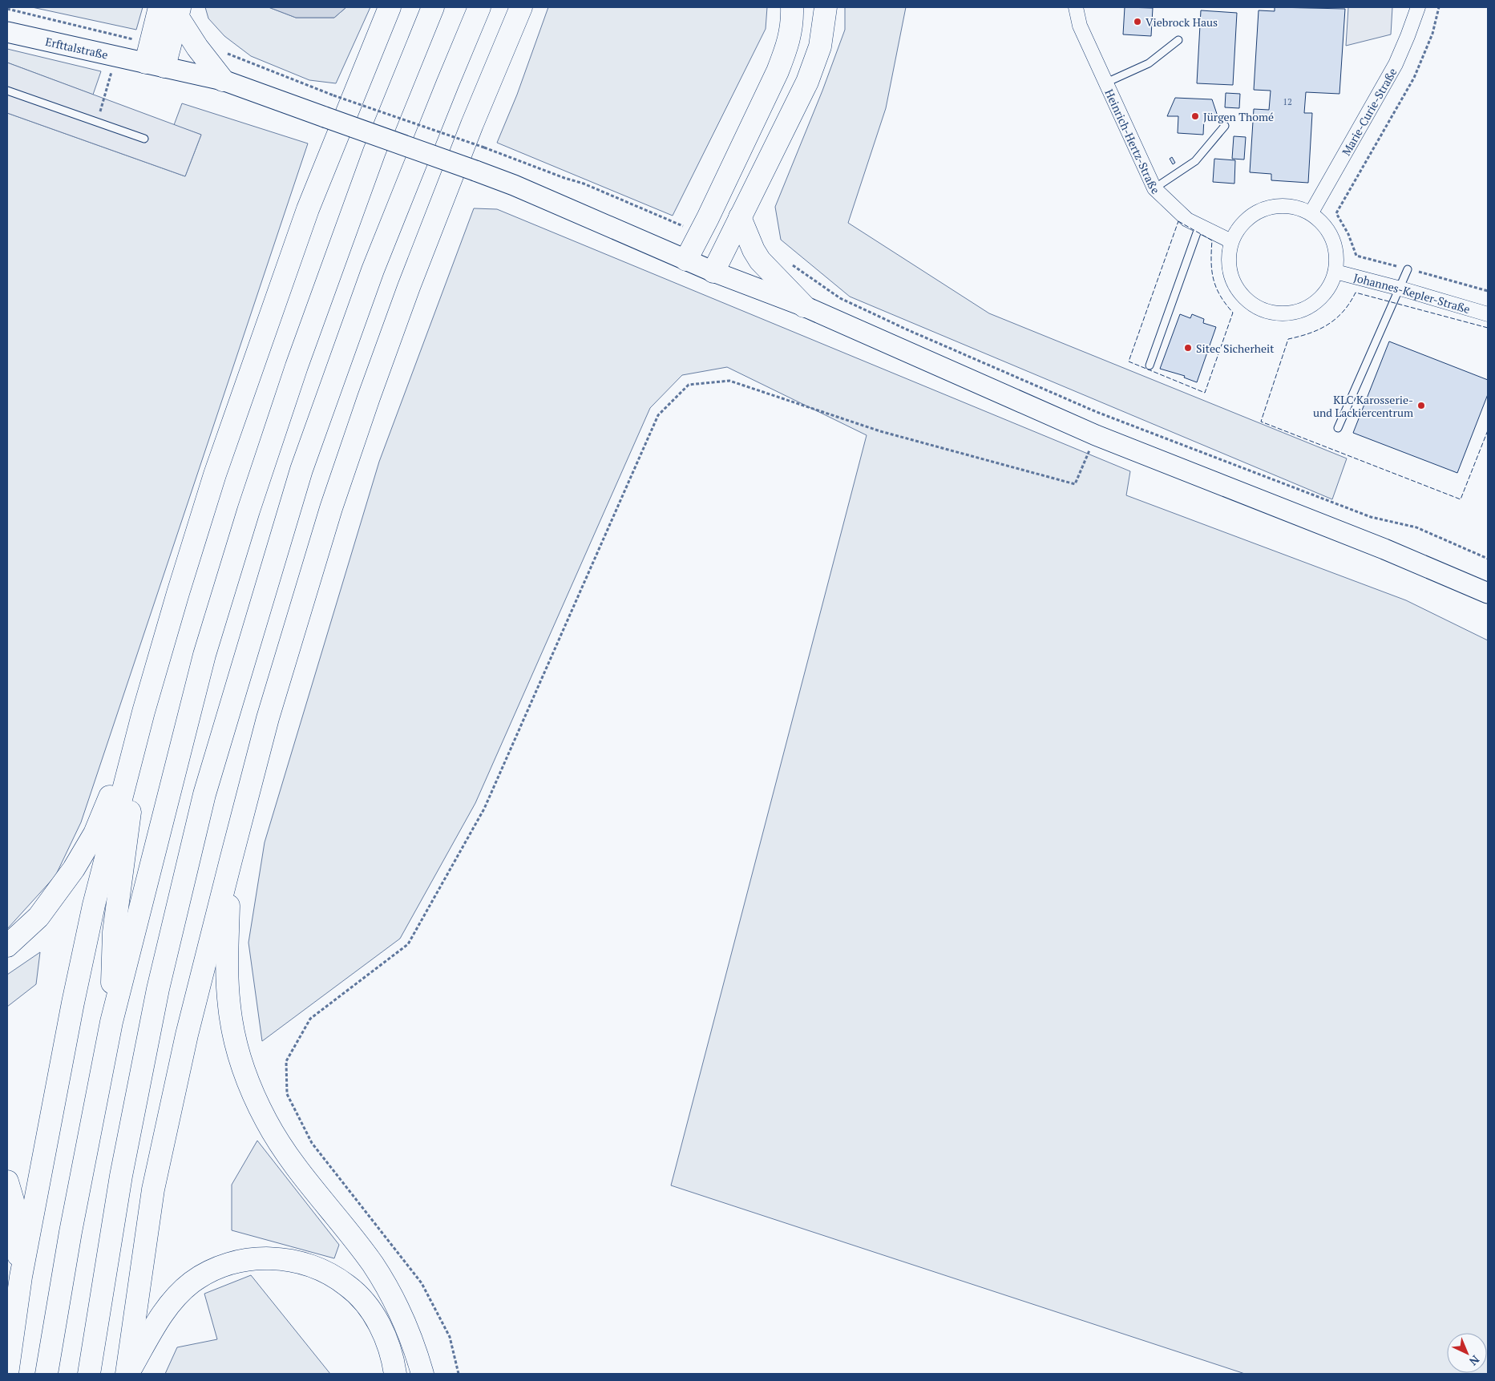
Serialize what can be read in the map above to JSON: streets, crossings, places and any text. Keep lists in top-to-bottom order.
{
  "streets": {
    "main road": ["Erfttalstraße"],
    "street": ["Marie-Curie-Straße", "Heinrich-Hertz-Straße", "Johannes-Kepler-Straße"]
  },
  "crossings": [
    ["Marie-Curie-Straße", "Heinrich-Hertz-Straße"],
    ["Marie-Curie-Straße", "Johannes-Kepler-Straße"],
    ["Heinrich-Hertz-Straße", "Johannes-Kepler-Straße"]
  ],
  "places": [
    "Viebrock Haus",
    "Jürgen Thomé",
    "Sitec Sicherheit",
    "KLC Karosserie- und Lackiercentrum"
  ],
  "house_numbers": ["12"],
  "north": "bottom right"
}
